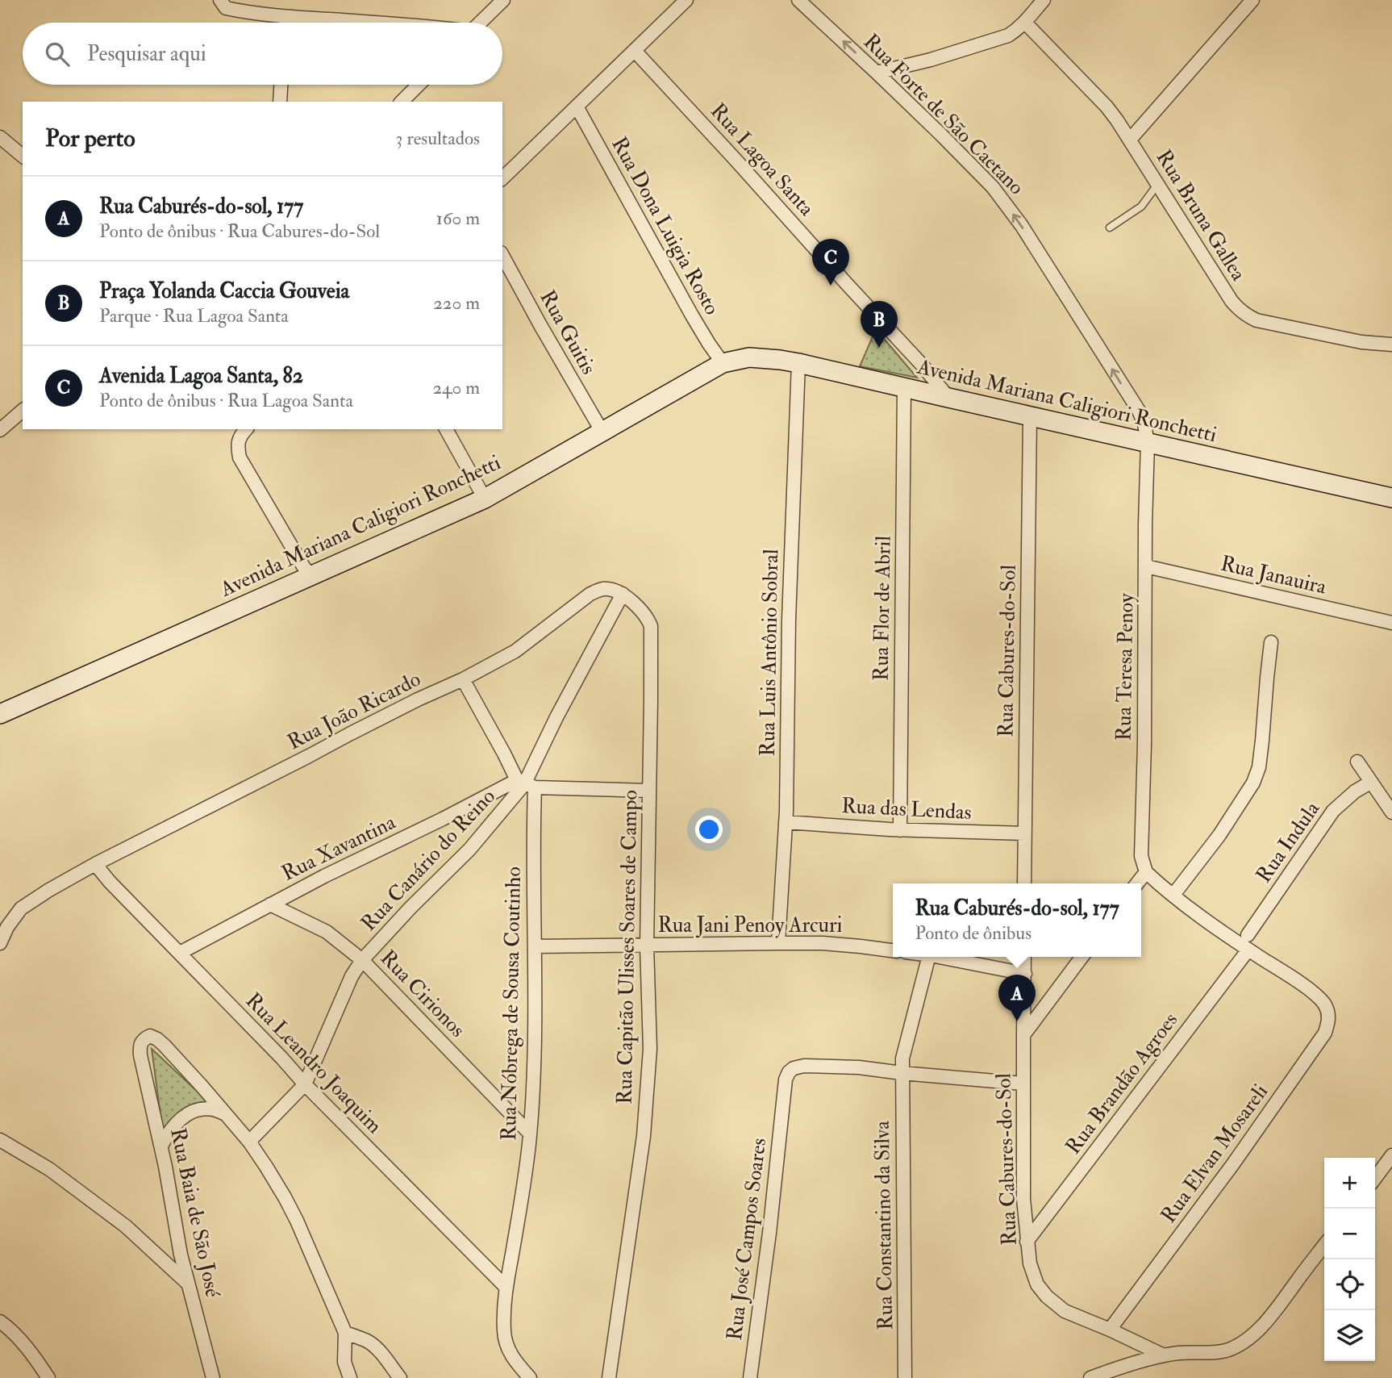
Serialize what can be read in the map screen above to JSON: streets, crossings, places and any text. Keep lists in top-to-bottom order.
{
  "streets": {
    "street": [
      "Rua Forte de São Caetano",
      "Rua Lagoa Santa",
      "Rua Bruna Gallea",
      "Rua Dona Luigia Rosto",
      "Rua Guitis",
      "Avenida Mariana Caligiori Ronchetti",
      "Rua Janauira",
      "Rua Flor de Abril",
      "Rua Cabures-do-Sol",
      "Rua Luis Antônio Sobral",
      "Rua Teresa Penoy",
      "Rua João Ricardo",
      "Rua das Lendas",
      "Rua Indula",
      "Rua Xavantina",
      "Rua Canário do Reino",
      "Rua Jani Penoy Arcuri",
      "Rua Capitão Ulisses Soares de Campo",
      "Rua Cirionos",
      "Rua Nóbrega de Sousa Coutinho",
      "Rua Leandro Joaquim",
      "Rua Brandão Agroes",
      "Rua Elvan Mosareli",
      "Rua Baia de São José",
      "Rua Constantino da Silva",
      "Rua José Campos Soares"
    ]
  },
  "crossings": [
    ["Rua Forte de São Caetano", "Avenida Mariana Caligiori Ronchetti"],
    ["Rua Forte de São Caetano", "Rua Teresa Penoy"],
    ["Rua Lagoa Santa", "Avenida Mariana Caligiori Ronchetti"],
    ["Rua Dona Luigia Rosto", "Avenida Mariana Caligiori Ronchetti"],
    ["Rua Guitis", "Avenida Mariana Caligiori Ronchetti"],
    ["Avenida Mariana Caligiori Ronchetti", "Rua Flor de Abril"],
    ["Avenida Mariana Caligiori Ronchetti", "Rua Cabures-do-Sol"],
    ["Avenida Mariana Caligiori Ronchetti", "Rua Luis Antônio Sobral"],
    ["Avenida Mariana Caligiori Ronchetti", "Rua Teresa Penoy"],
    ["Rua Janauira", "Rua Teresa Penoy"],
    ["Rua Flor de Abril", "Rua das Lendas"],
    ["Rua Cabures-do-Sol", "Rua das Lendas"],
    ["Rua Cabures-do-Sol", "Rua Brandão Agroes"],
    ["Rua Cabures-do-Sol", "Rua Elvan Mosareli"],
    ["Rua Luis Antônio Sobral", "Rua das Lendas"],
    ["Rua Luis Antônio Sobral", "Rua Jani Penoy Arcuri"],
    ["Rua João Ricardo", "Rua Canário do Reino"],
    ["Rua João Ricardo", "Rua Capitão Ulisses Soares de Campo"],
    ["Rua João Ricardo", "Rua Nóbrega de Sousa Coutinho"],
    ["Rua João Ricardo", "Rua Leandro Joaquim"],
    ["Rua Xavantina", "Rua Canário do Reino"],
    ["Rua Xavantina", "Rua Capitão Ulisses Soares de Campo"],
    ["Rua Xavantina", "Rua Cirionos"],
    ["Rua Xavantina", "Rua Nóbrega de Sousa Coutinho"],
    ["Rua Xavantina", "Rua Leandro Joaquim"],
    ["Rua Canário do Reino", "Rua Capitão Ulisses Soares de Campo"],
    ["Rua Canário do Reino", "Rua Cirionos"],
    ["Rua Canário do Reino", "Rua Nóbrega de Sousa Coutinho"],
    ["Rua Canário do Reino", "Rua Leandro Joaquim"],
    ["Rua Jani Penoy Arcuri", "Rua Capitão Ulisses Soares de Campo"],
    ["Rua Jani Penoy Arcuri", "Rua Nóbrega de Sousa Coutinho"],
    ["Rua Cirionos", "Rua Nóbrega de Sousa Coutinho"],
    ["Rua Nóbrega de Sousa Coutinho", "Rua Leandro Joaquim"],
    ["Rua Brandão Agroes", "Rua Elvan Mosareli"],
    ["Rua Constantino da Silva", "Rua José Campos Soares"]
  ],
  "one_way": ["Rua Forte de São Caetano"],
  "page": {
    "search": "Pesquisar aqui",
    "heading": ["Por perto", "3 resultados"],
    "list": [
      {
        "mark": "A",
        "name": "Rua Caburés-do-sol, 177",
        "note": "Ponto de ônibus · Rua Cabures-do-Sol",
        "value": "160 m"
      },
      {
        "mark": "B",
        "name": "Praça Yolanda Caccia Gouveia",
        "note": "Parque · Rua Lagoa Santa",
        "value": "220 m"
      },
      {
        "mark": "C",
        "name": "Avenida Lagoa Santa, 82",
        "note": "Ponto de ônibus · Rua Lagoa Santa",
        "value": "240 m"
      }
    ],
    "pins": ["C", "B", "A"],
    "popup": ["Rua Caburés-do-sol, 177", "Ponto de ônibus"],
    "map_buttons": ["+", "−"]
  }
}
